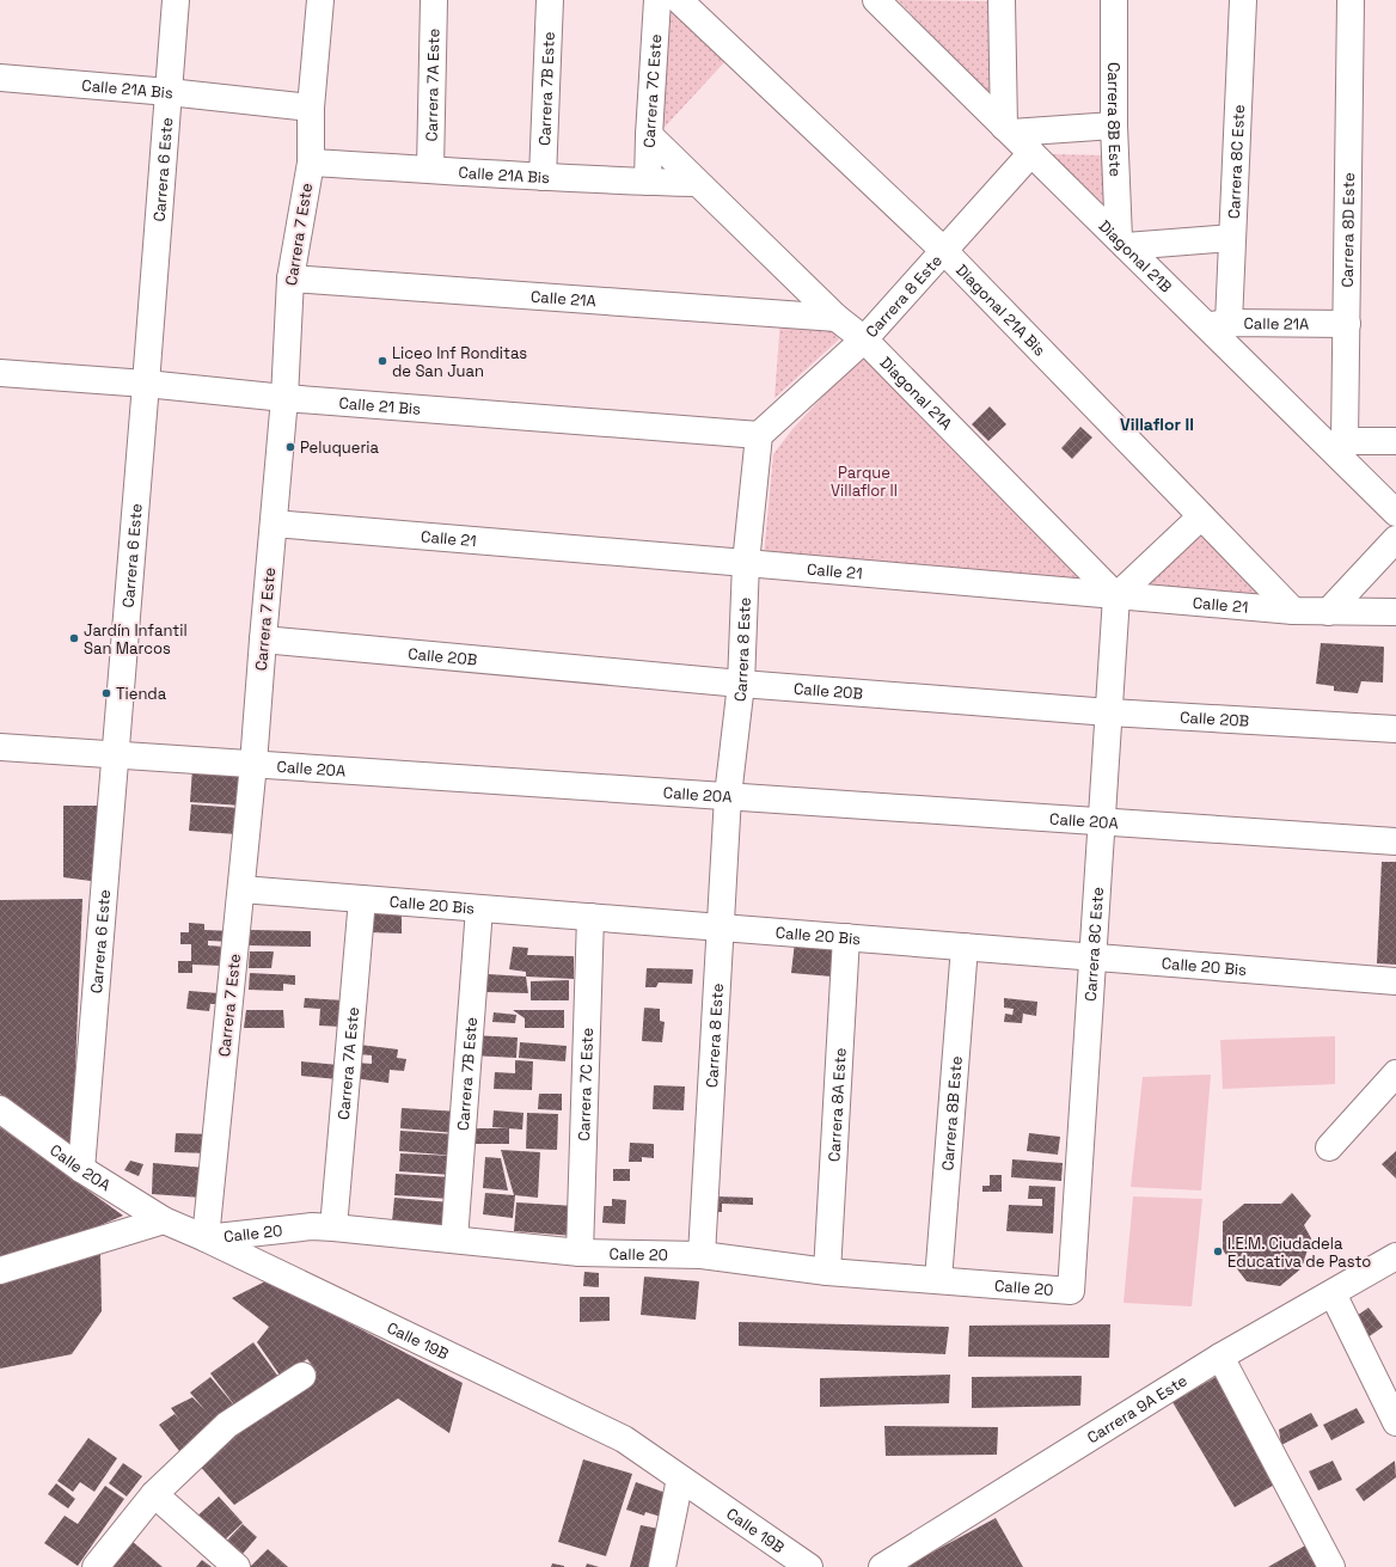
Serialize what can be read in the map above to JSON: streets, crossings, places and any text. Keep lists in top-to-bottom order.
{
  "streets": {
    "street": [
      "Carrera 7A Este",
      "Calle 21A Bis",
      "Carrera 7B Este",
      "Carrera 7C Este",
      "Carrera 8B Este",
      "Carrera 8C Este",
      "Carrera 6 Este",
      "Carrera 8D Este",
      "Carrera 7 Este",
      "Diagonal 21B",
      "Carrera 8 Este",
      "Calle 21A",
      "Diagonal 21A Bis",
      "Diagonal 21A",
      "Calle 21 Bis",
      "Calle 21",
      "Calle 20B",
      "Calle 20A",
      "Calle 20 Bis",
      "Carrera 8A Este",
      "Calle 20",
      "Calle 19B",
      "Carrera 9A Este"
    ]
  },
  "crossings": [
    ["Carrera 7A Este", "Calle 21A Bis"],
    ["Carrera 7A Este", "Calle 20 Bis"],
    ["Carrera 7A Este", "Calle 20"],
    ["Calle 21A Bis", "Carrera 7B Este"],
    ["Calle 21A Bis", "Carrera 7C Este"],
    ["Calle 21A Bis", "Carrera 6 Este"],
    ["Calle 21A Bis", "Carrera 7 Este"],
    ["Calle 21A Bis", "Diagonal 21A"],
    ["Carrera 7B Este", "Calle 20 Bis"],
    ["Carrera 7B Este", "Calle 20"],
    ["Carrera 7C Este", "Diagonal 21A"],
    ["Carrera 7C Este", "Calle 20 Bis"],
    ["Carrera 7C Este", "Calle 20"],
    ["Carrera 8B Este", "Diagonal 21B"],
    ["Carrera 8B Este", "Calle 20 Bis"],
    ["Carrera 8B Este", "Calle 20"],
    ["Carrera 8C Este", "Diagonal 21B"],
    ["Carrera 8C Este", "Calle 21A"],
    ["Carrera 8C Este", "Diagonal 21A"],
    ["Carrera 8C Este", "Calle 21"],
    ["Carrera 8C Este", "Calle 20B"],
    ["Carrera 8C Este", "Calle 20A"],
    ["Carrera 8C Este", "Calle 20 Bis"],
    ["Carrera 8C Este", "Calle 20"],
    ["Carrera 6 Este", "Calle 21 Bis"],
    ["Carrera 6 Este", "Calle 20A"],
    ["Carrera 8D Este", "Diagonal 21B"],
    ["Carrera 8D Este", "Calle 21A"],
    ["Carrera 7 Este", "Calle 21A"],
    ["Carrera 7 Este", "Calle 21 Bis"],
    ["Carrera 7 Este", "Calle 21"],
    ["Carrera 7 Este", "Calle 20B"],
    ["Carrera 7 Este", "Calle 20A"],
    ["Carrera 7 Este", "Calle 20 Bis"],
    ["Carrera 7 Este", "Calle 20"],
    ["Carrera 7 Este", "Calle 19B"],
    ["Diagonal 21B", "Carrera 8 Este"],
    ["Diagonal 21B", "Calle 21A"],
    ["Carrera 8 Este", "Diagonal 21A Bis"],
    ["Carrera 8 Este", "Diagonal 21A"],
    ["Carrera 8 Este", "Calle 21 Bis"],
    ["Carrera 8 Este", "Calle 21"],
    ["Carrera 8 Este", "Calle 20B"],
    ["Carrera 8 Este", "Calle 20A"],
    ["Carrera 8 Este", "Calle 20 Bis"],
    ["Carrera 8 Este", "Calle 20"],
    ["Calle 21A", "Diagonal 21A"],
    ["Diagonal 21A Bis", "Calle 21"],
    ["Diagonal 21A", "Calle 21"],
    ["Calle 20A", "Calle 19B"],
    ["Calle 20 Bis", "Carrera 8A Este"],
    ["Carrera 8A Este", "Calle 20"],
    ["Calle 20", "Calle 19B"]
  ],
  "districts": ["Villaflor II"],
  "parks": ["Parque Villaflor II"],
  "places": [
    "Liceo Inf Ronditas de San Juan",
    "Peluqueria",
    "Jardín Infantil San Marcos",
    "Tienda",
    "I.E.M. Ciudadela Educativa de Pasto"
  ]
}
